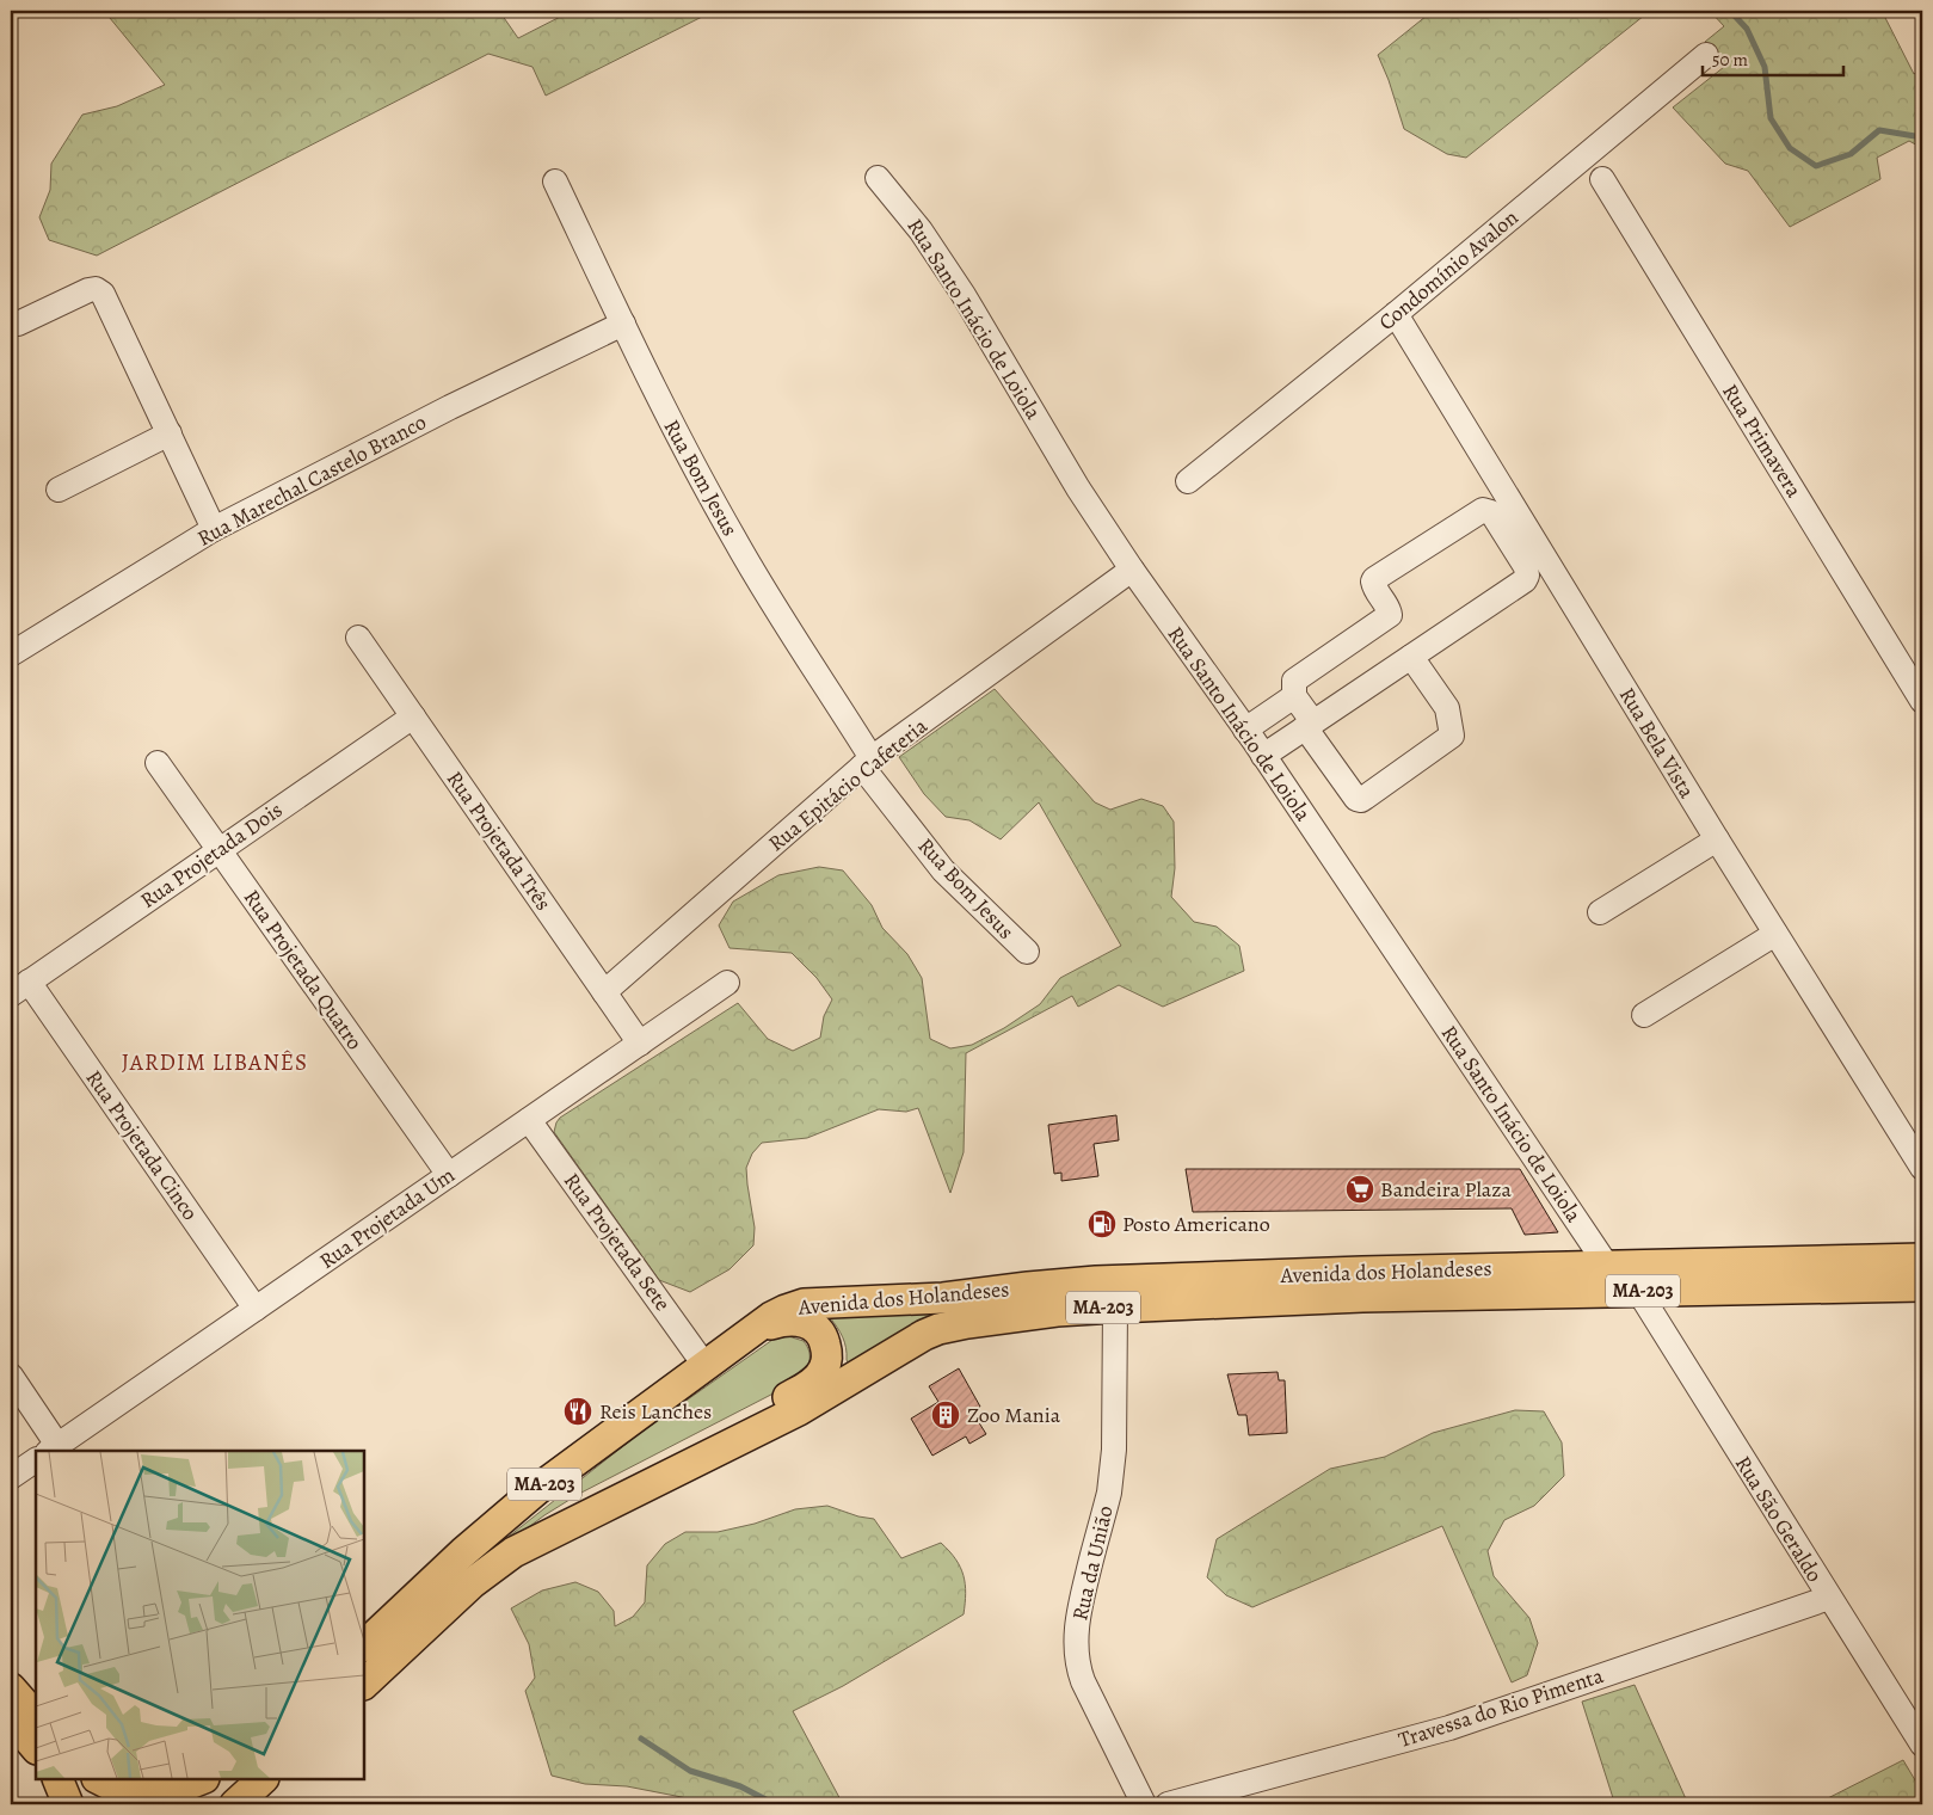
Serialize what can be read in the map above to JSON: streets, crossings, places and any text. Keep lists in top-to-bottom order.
{
  "streets": {
    "main road": ["Avenida dos Holandeses", "MA-203"],
    "street": [
      "Condomínio Avalon",
      "Rua Santo Inácio de Loiola",
      "Rua Primavera",
      "Rua Bom Jesus",
      "Rua Marechal Castelo Branco",
      "Rua Bela Vista",
      "Rua Epitácio Cafeteria",
      "Rua Projetada Três",
      "Rua Projetada Dois",
      "Rua Projetada Quatro",
      "Rua Projetada Cinco",
      "Rua Projetada Um",
      "Rua Projetada Sete",
      "Rua São Geraldo",
      "Rua da União",
      "Travessa do Rio Pimenta"
    ]
  },
  "crossings": [
    ["Condomínio Avalon", "Rua Bela Vista"],
    ["Rua Santo Inácio de Loiola", "Rua Epitácio Cafeteria"],
    ["Rua Santo Inácio de Loiola", "Avenida dos Holandeses"],
    ["Rua Bom Jesus", "Rua Marechal Castelo Branco"],
    ["Rua Bom Jesus", "Rua Epitácio Cafeteria"],
    ["Rua Epitácio Cafeteria", "Rua Projetada Três"],
    ["Rua Projetada Três", "Rua Projetada Dois"],
    ["Rua Projetada Três", "Rua Projetada Um"],
    ["Rua Projetada Dois", "Rua Projetada Quatro"],
    ["Rua Projetada Dois", "Rua Projetada Cinco"],
    ["Rua Projetada Quatro", "Rua Projetada Um"],
    ["Rua Projetada Cinco", "Rua Projetada Um"],
    ["Rua Projetada Um", "Rua Projetada Sete"],
    ["Rua Projetada Sete", "Avenida dos Holandeses"],
    ["Avenida dos Holandeses", "Rua São Geraldo"],
    ["Avenida dos Holandeses", "Rua da União"],
    ["Rua São Geraldo", "Travessa do Rio Pimenta"]
  ],
  "districts": ["JARDIM LIBANÊS"],
  "places": {
    "supermarket": ["Bandeira Plaza"],
    "fuel station": ["Posto Americano"],
    "restaurant": ["Reis Lanches"],
    "building": ["Zoo Mania"]
  },
  "scale_bar": "50 m"
}
